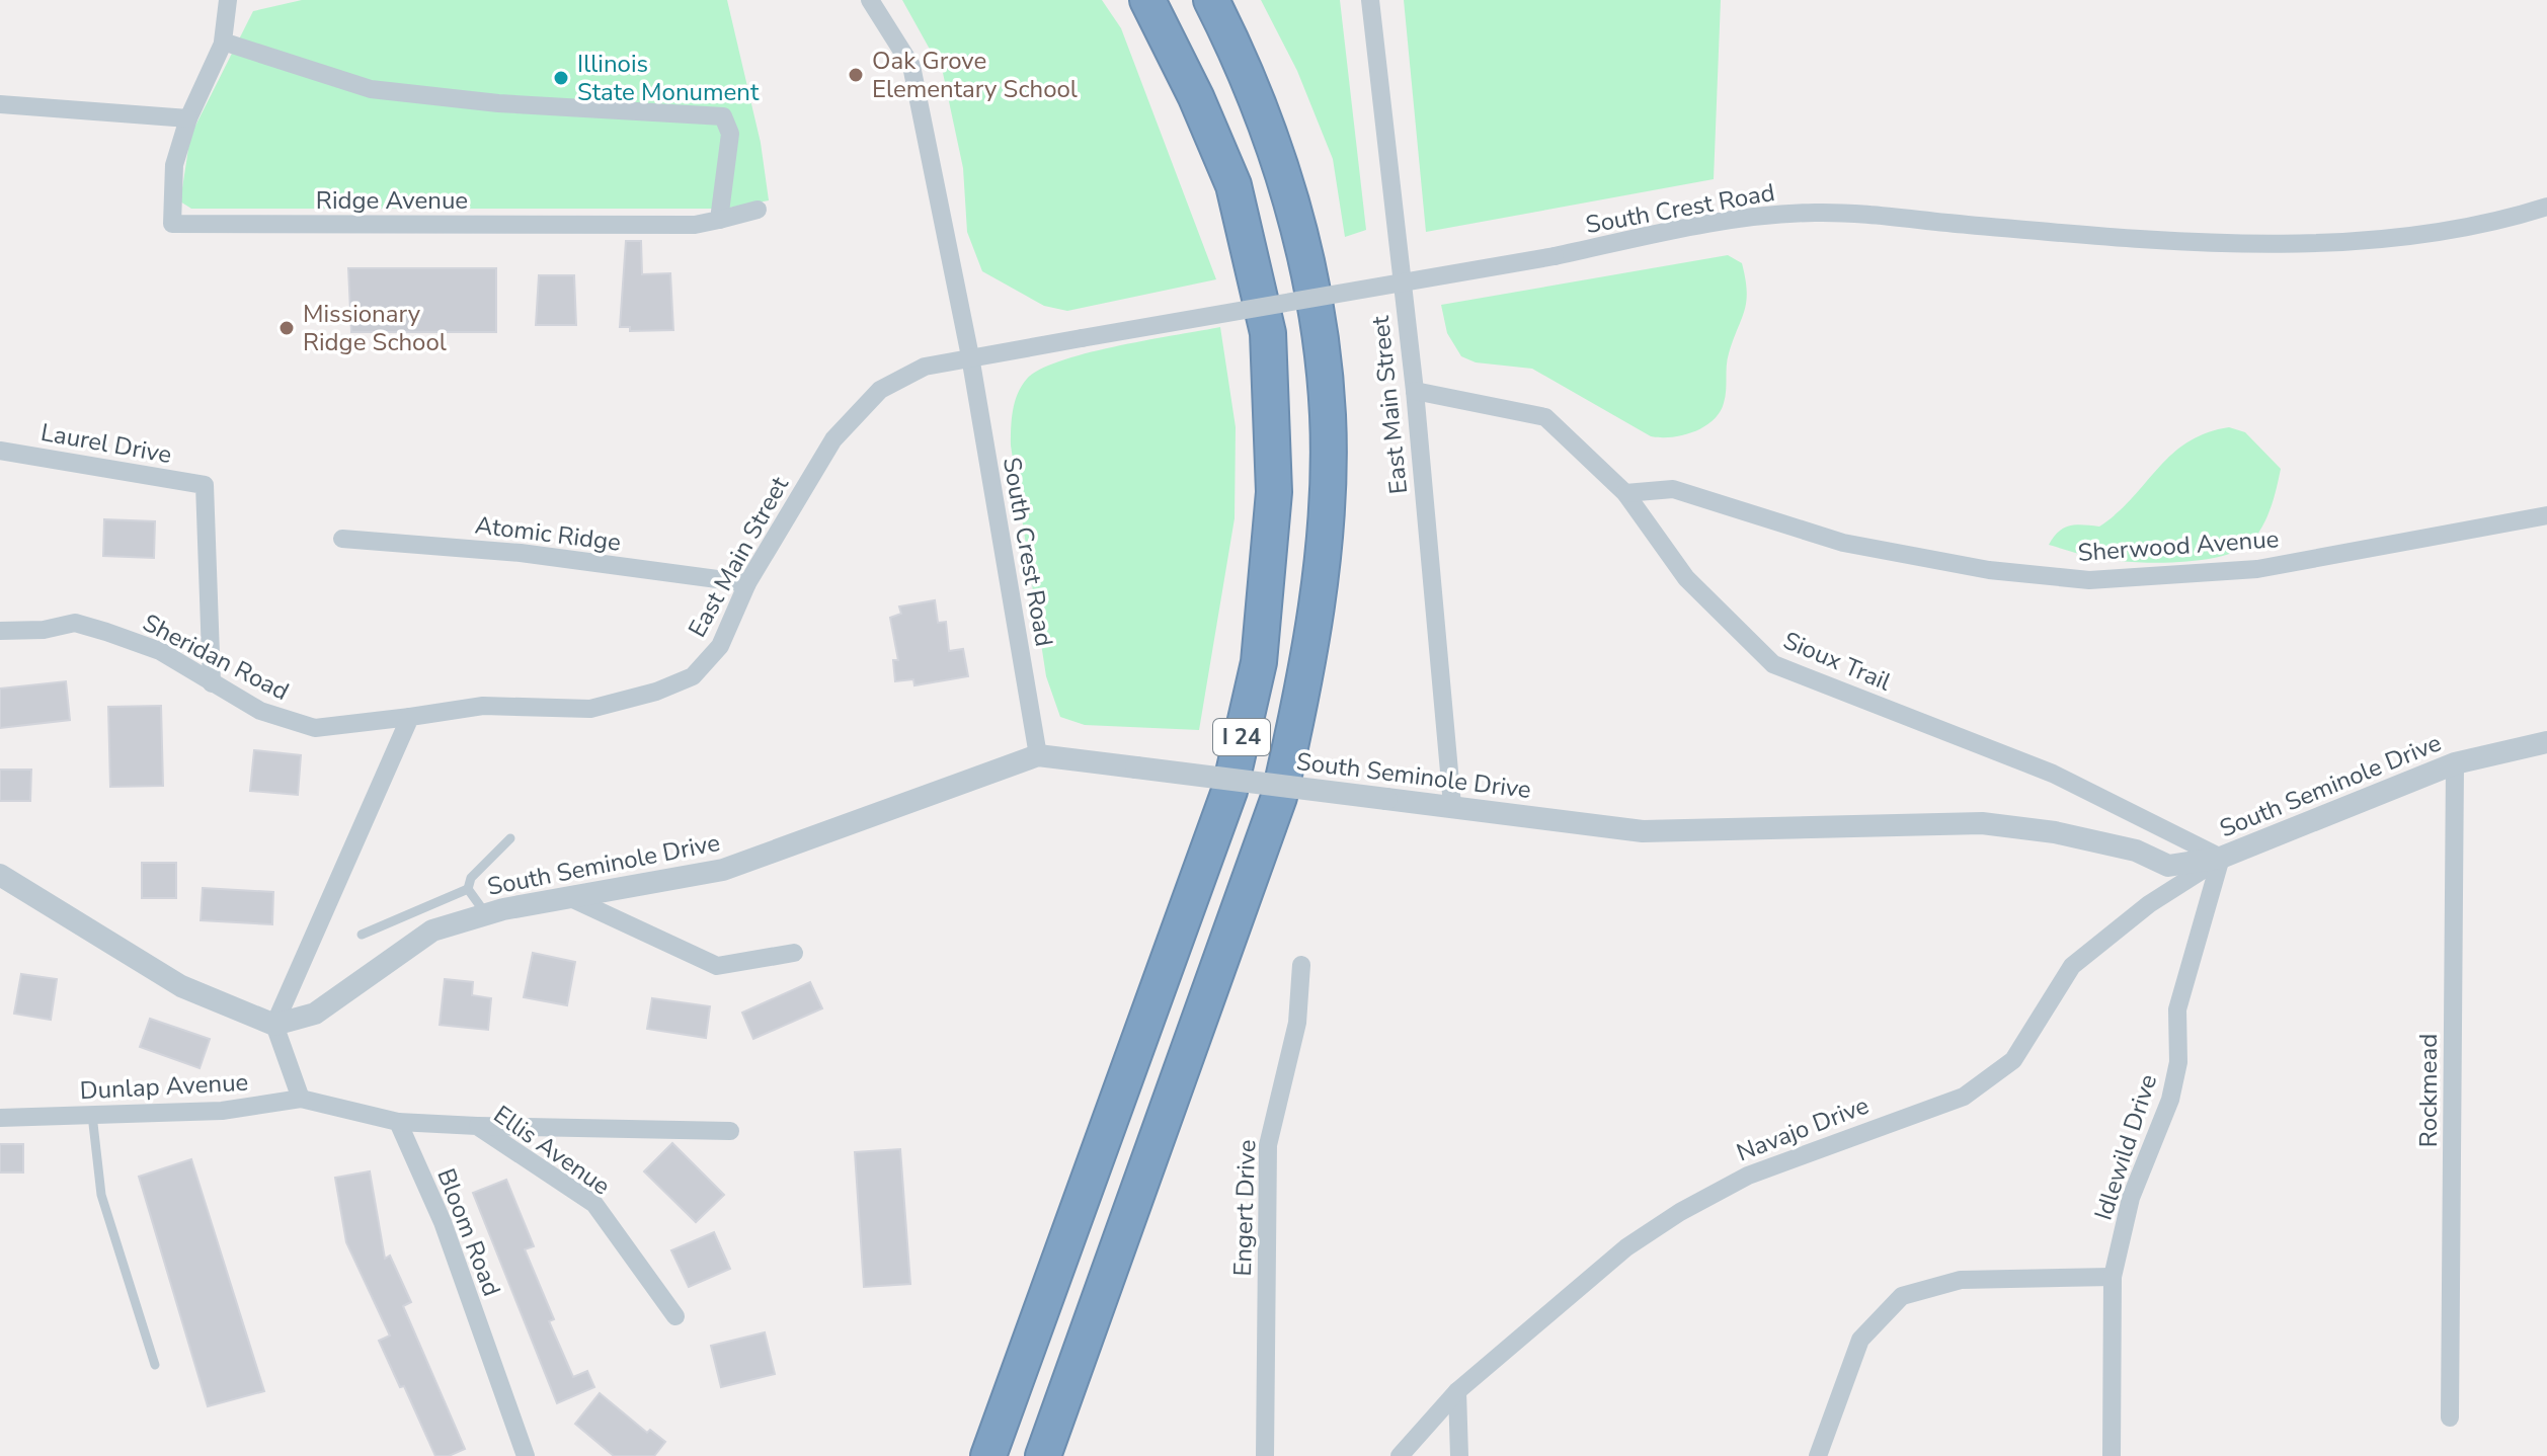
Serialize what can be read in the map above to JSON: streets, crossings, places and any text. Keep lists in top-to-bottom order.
{
  "streets": {
    "highway": ["I 24"],
    "street": [
      "Ridge Avenue",
      "South Crest Road",
      "East Main Street",
      "Laurel Drive",
      "Atomic Ridge",
      "Sherwood Avenue",
      "Sheridan Road",
      "Sioux Trail",
      "South Seminole Drive",
      "Dunlap Avenue",
      "Rockmead",
      "Navajo Drive",
      "Idlewild Drive",
      "Ellis Avenue",
      "Engert Drive",
      "Bloom Road"
    ]
  },
  "crossings": [
    ["South Crest Road", "East Main Street"],
    ["South Crest Road", "South Seminole Drive"],
    ["East Main Street", "Atomic Ridge"],
    ["East Main Street", "Sheridan Road"],
    ["East Main Street", "Sioux Trail"],
    ["East Main Street", "South Seminole Drive"],
    ["Laurel Drive", "Sheridan Road"],
    ["Sherwood Avenue", "Sioux Trail"],
    ["Sioux Trail", "South Seminole Drive"],
    ["Sioux Trail", "Navajo Drive"],
    ["Sioux Trail", "Idlewild Drive"],
    ["South Seminole Drive", "Rockmead"],
    ["South Seminole Drive", "Navajo Drive"],
    ["South Seminole Drive", "Idlewild Drive"],
    ["Navajo Drive", "Idlewild Drive"],
    ["Ellis Avenue", "Bloom Road"]
  ],
  "places": ["Oak Grove Elementary School", "Illinois State Monument", "Missionary Ridge School"]
}
